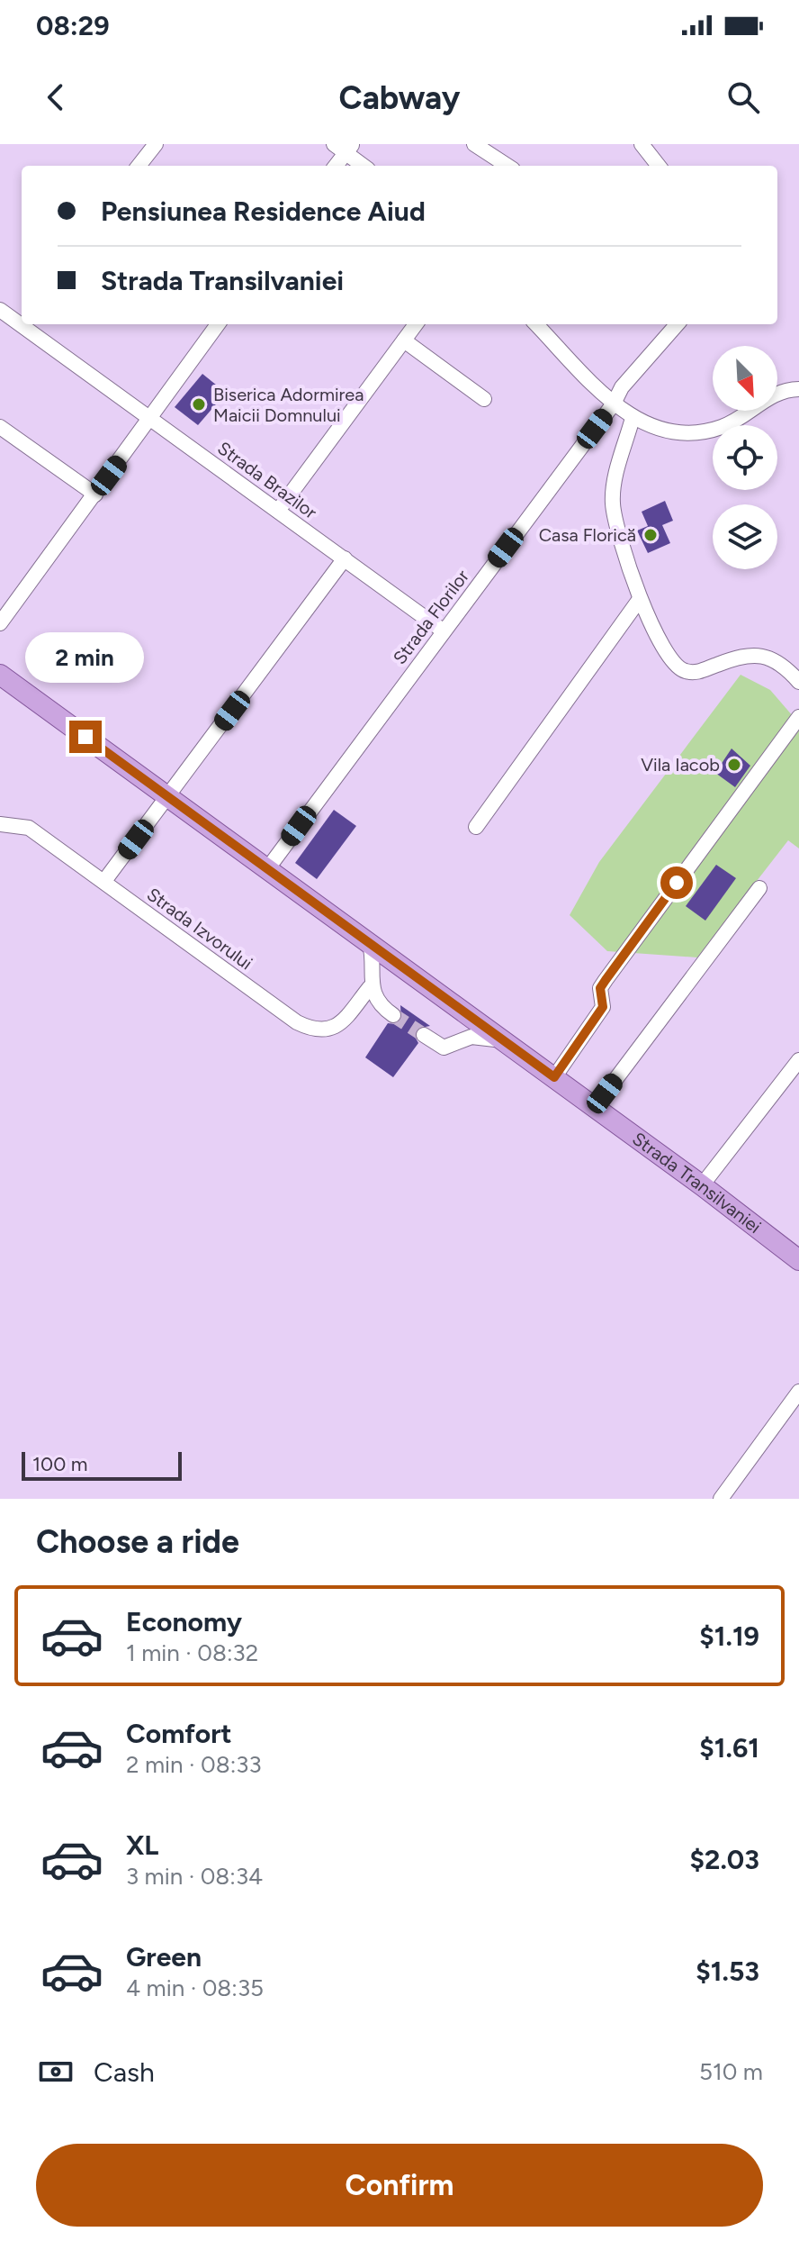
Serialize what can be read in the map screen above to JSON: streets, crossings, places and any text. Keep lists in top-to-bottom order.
{
  "streets": {
    "main road": ["Strada Transilvaniei"],
    "street": ["Strada Brazilor", "Strada Florilor", "Strada Izvorului"]
  },
  "crossings": [
    ["Strada Brazilor", "Strada Florilor"],
    ["Strada Florilor", "Strada Transilvaniei"]
  ],
  "places": ["Biserica Adormirea Maicii Domnului", "Casa Florică", "Vila Iacob"],
  "scale_bar": "100 m",
  "north": "bottom right",
  "page": {
    "status": "08:29",
    "header": "Cabway",
    "banner": ["Pensiunea Residence Aiud", "Strada Transilvaniei"],
    "bubble": "2 min",
    "scale": "100 m",
    "heading": "Choose a ride",
    "list": [
      {
        "name": "Economy",
        "note": "1 min · 08:32",
        "value": "$1.19"
      },
      {
        "name": "Comfort",
        "note": "2 min · 08:33",
        "value": "$1.61"
      },
      {
        "name": "XL",
        "note": "3 min · 08:34",
        "value": "$2.03"
      },
      {
        "name": "Green",
        "note": "4 min · 08:35",
        "value": "$1.53"
      }
    ],
    "pay": ["Cash", "510 m"],
    "buttons": "Confirm"
  }
}
